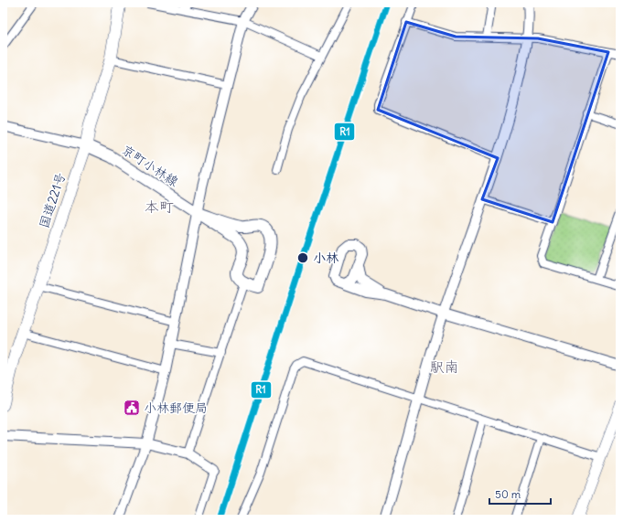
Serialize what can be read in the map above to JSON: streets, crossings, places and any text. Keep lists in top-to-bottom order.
{
  "streets": {
    "highway": ["国道221号"],
    "main road": ["京町小林線"]
  },
  "crossings": [
    ["京町小林線", "国道221号"]
  ],
  "districts": ["本町", "駅南"],
  "places": {
    "other": ["小林"],
    "public building": ["小林郵便局"]
  },
  "lines": ["transit line R1"],
  "scale_bar": "50 m"
}
